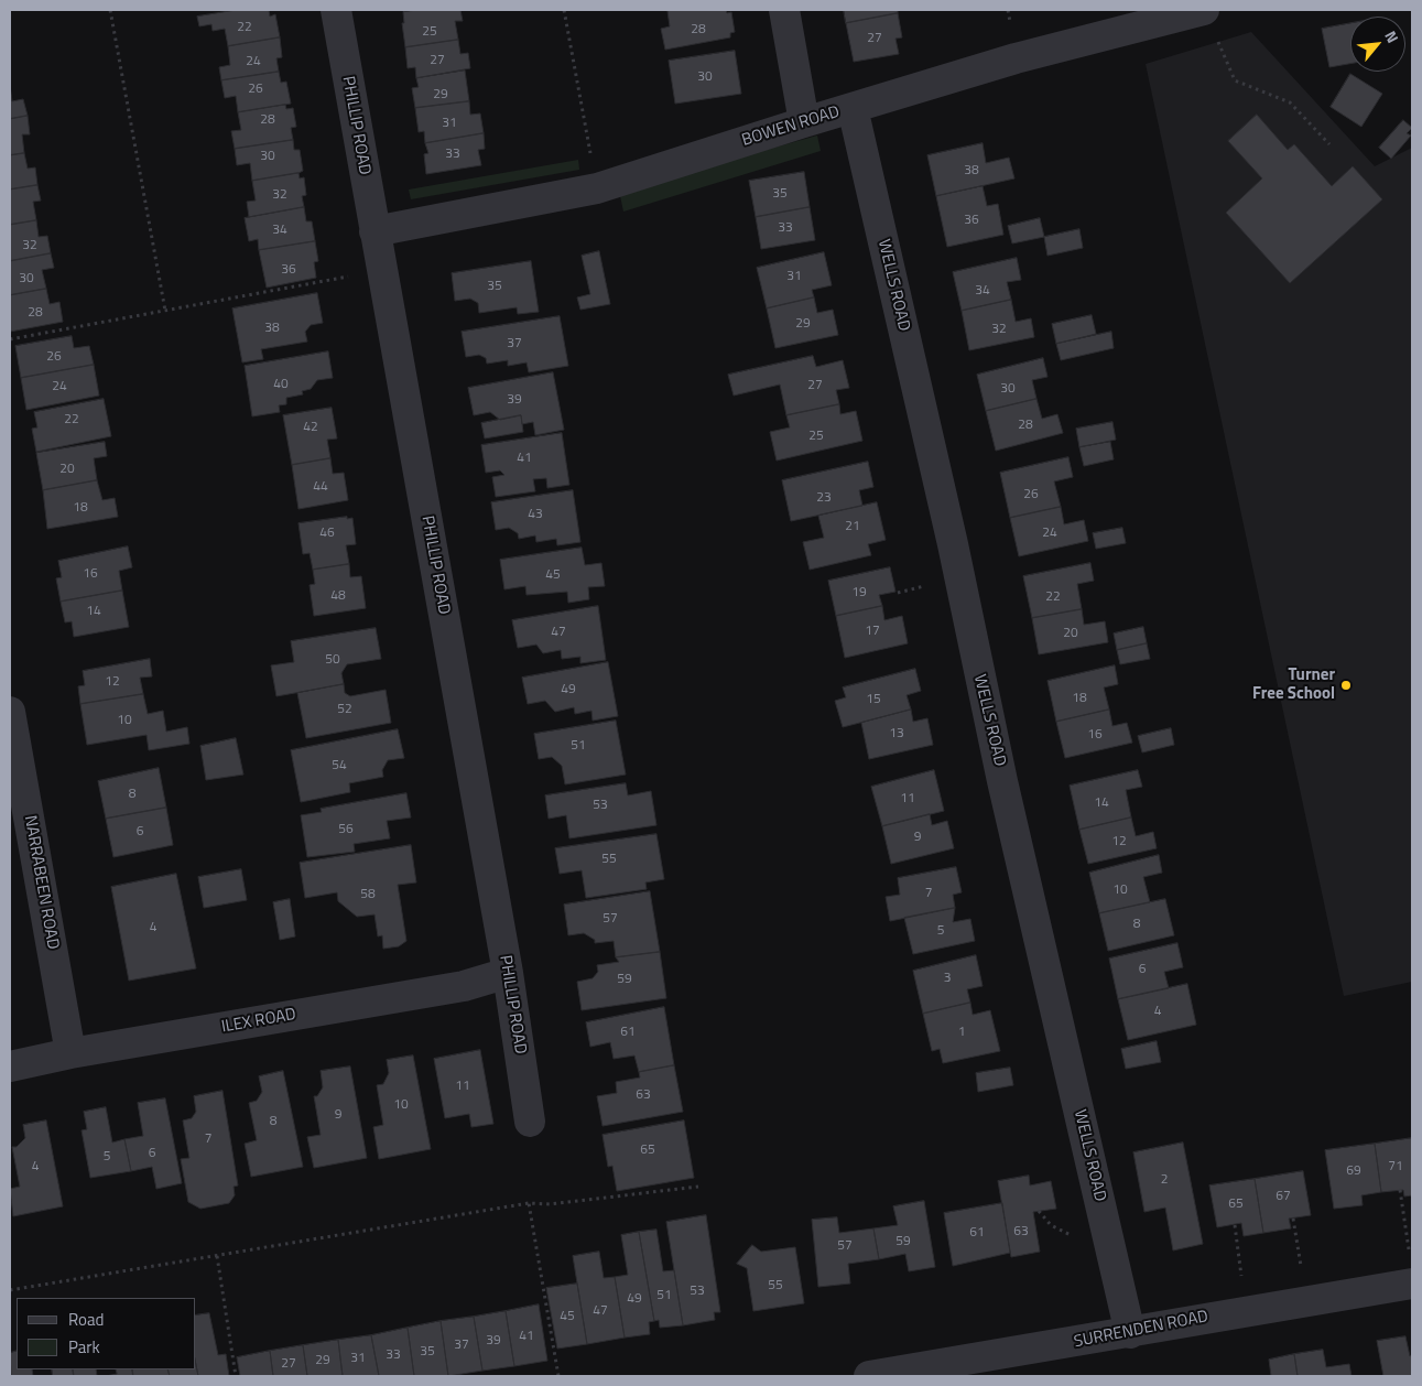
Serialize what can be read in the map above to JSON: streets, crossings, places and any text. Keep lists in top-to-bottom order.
{
  "streets": {
    "street": [
      "PHILLIP ROAD",
      "BOWEN ROAD",
      "WELLS ROAD",
      "NARRABEEN ROAD",
      "ILEX ROAD",
      "SURRENDEN ROAD"
    ]
  },
  "crossings": [
    ["PHILLIP ROAD", "BOWEN ROAD"],
    ["PHILLIP ROAD", "ILEX ROAD"],
    ["BOWEN ROAD", "WELLS ROAD"],
    ["WELLS ROAD", "SURRENDEN ROAD"],
    ["NARRABEEN ROAD", "ILEX ROAD"]
  ],
  "places": ["Turner Free School"],
  "house_numbers": [
    "22",
    "28",
    "25",
    "27",
    "27",
    "24",
    "30",
    "26",
    "29",
    "28",
    "31",
    "33",
    "30",
    "38",
    "35",
    "32",
    "36",
    "33",
    "34",
    "32",
    "36",
    "31",
    "30",
    "35",
    "34",
    "28",
    "29",
    "38",
    "32",
    "37",
    "26",
    "40",
    "27",
    "24",
    "30",
    "39",
    "22",
    "28",
    "42",
    "25",
    "41",
    "20",
    "44",
    "26",
    "23",
    "18",
    "43",
    "21",
    "46",
    "24",
    "16",
    "45",
    "19",
    "48",
    "22",
    "14",
    "17",
    "47",
    "20",
    "50",
    "12",
    "49",
    "18",
    "15",
    "52",
    "10",
    "13",
    "16",
    "51",
    "54",
    "8",
    "11",
    "14",
    "53",
    "56",
    "6",
    "9",
    "12",
    "55",
    "10",
    "7",
    "58",
    "57",
    "8",
    "4",
    "5",
    "6",
    "3",
    "59",
    "4",
    "61",
    "1",
    "11",
    "63",
    "10",
    "9",
    "8",
    "7",
    "65",
    "6",
    "5",
    "4",
    "71",
    "69",
    "2",
    "67",
    "65",
    "63",
    "61",
    "59",
    "57",
    "55",
    "53",
    "51",
    "49",
    "47",
    "45",
    "41",
    "39",
    "37",
    "35",
    "33",
    "31",
    "29",
    "27"
  ],
  "legend": ["Road", "Park"],
  "north": "top right"
}
